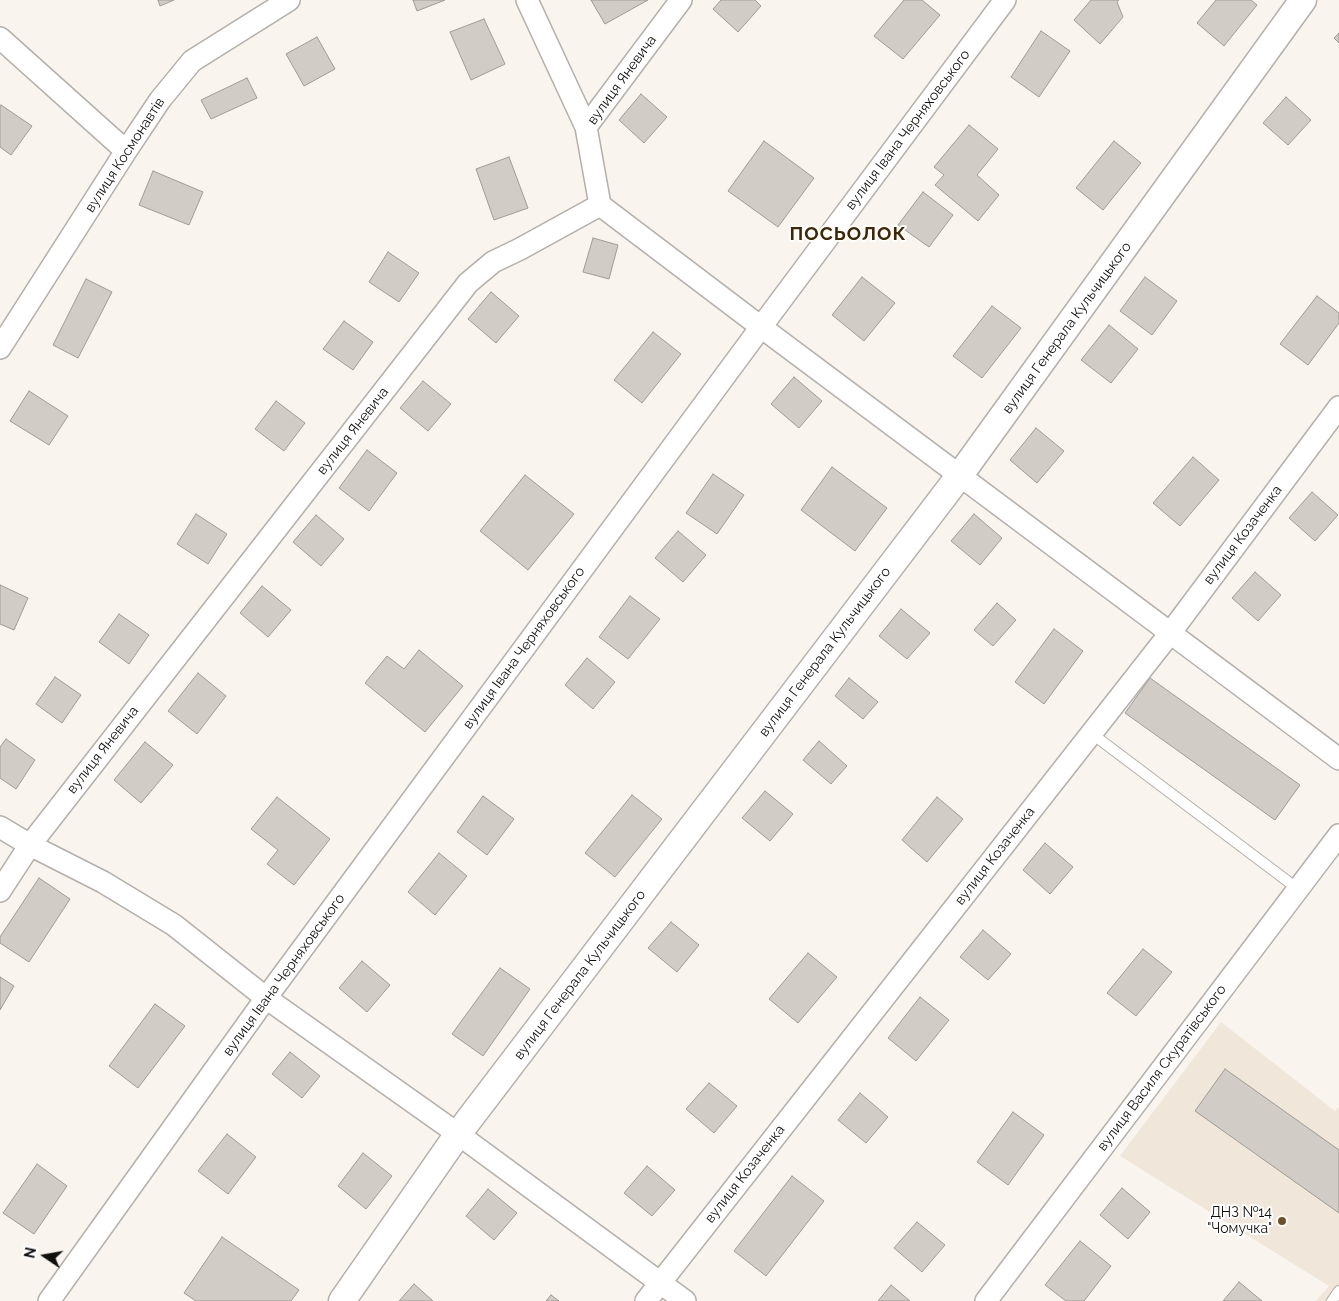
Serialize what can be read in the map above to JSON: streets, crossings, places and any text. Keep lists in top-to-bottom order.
{
  "streets": {
    "street": [
      "вулиця Яневича",
      "вулиця Івана Черняховського",
      "вулиця Космонавтів",
      "вулиця Генерала Кульчицького",
      "вулиця Козаченка",
      "вулиця Василя Скуратівського"
    ]
  },
  "districts": ["ПОСЬОЛОК"],
  "places": ["ДНЗ №14 \"Чомучка\""],
  "north": "left"
}
